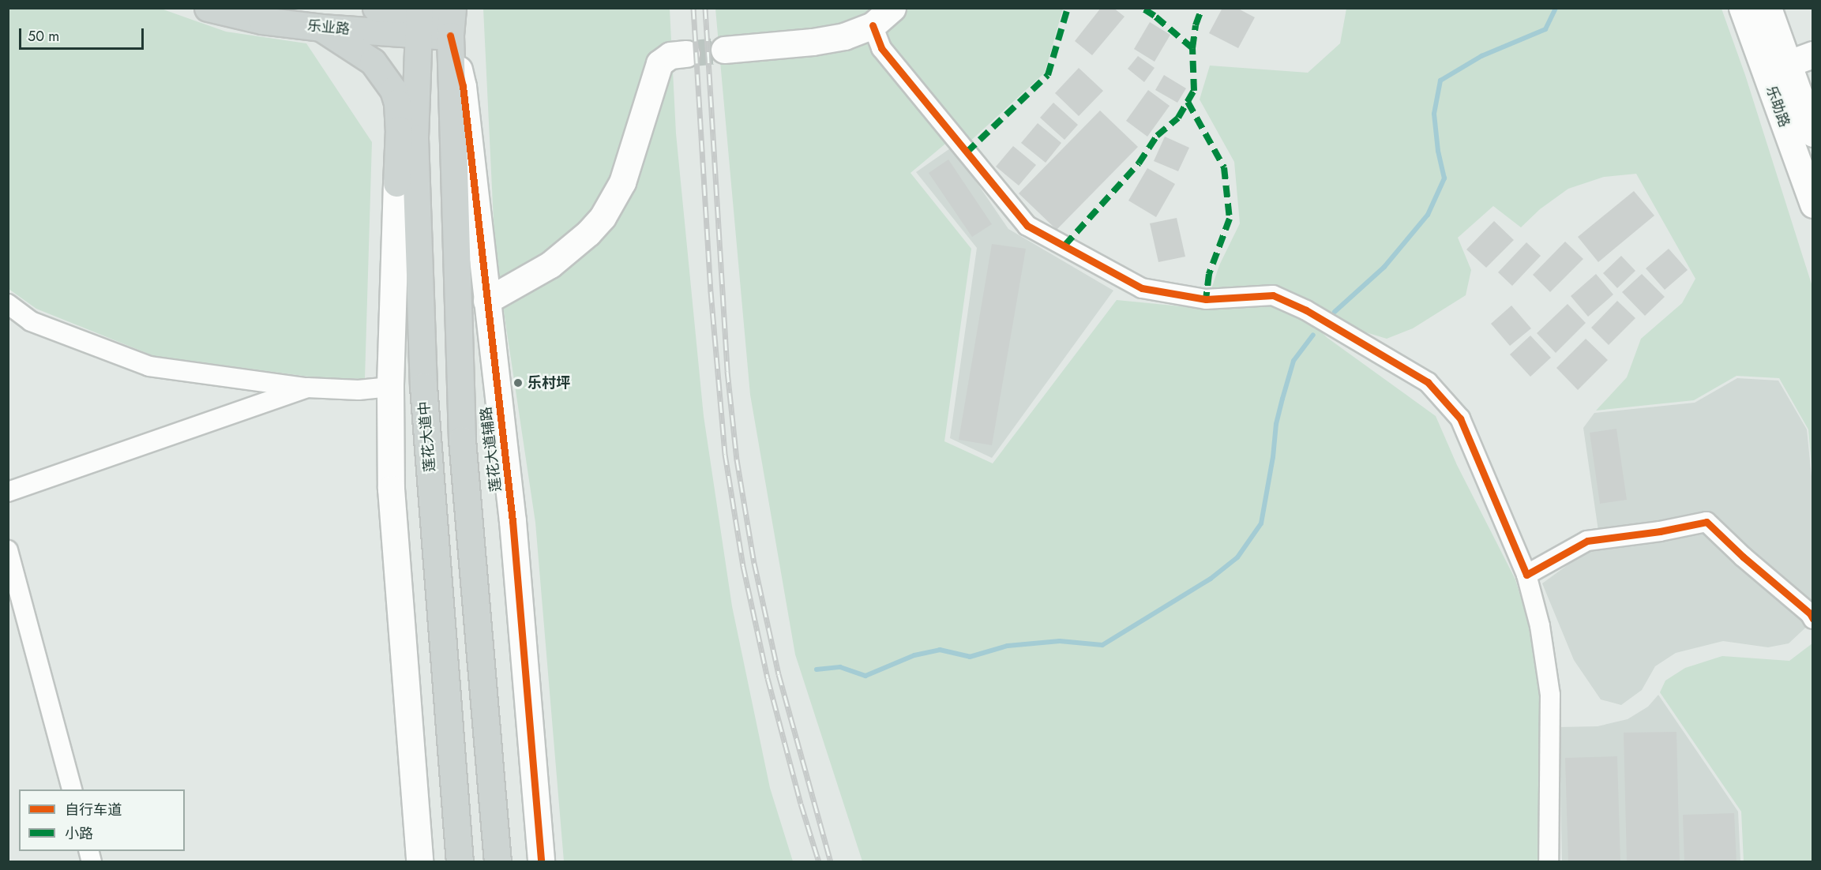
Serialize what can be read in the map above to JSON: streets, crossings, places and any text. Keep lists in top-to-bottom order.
{
  "streets": {
    "main road": ["乐业路", "莲花大道中"],
    "street": ["乐助路", "莲花大道辅路"]
  },
  "crossings": [
    ["乐业路", "莲花大道中"],
    ["乐业路", "莲花大道辅路"]
  ],
  "places": ["乐村坪"],
  "legend": ["自行车道", "小路"],
  "scale_bar": "50 m"
}
